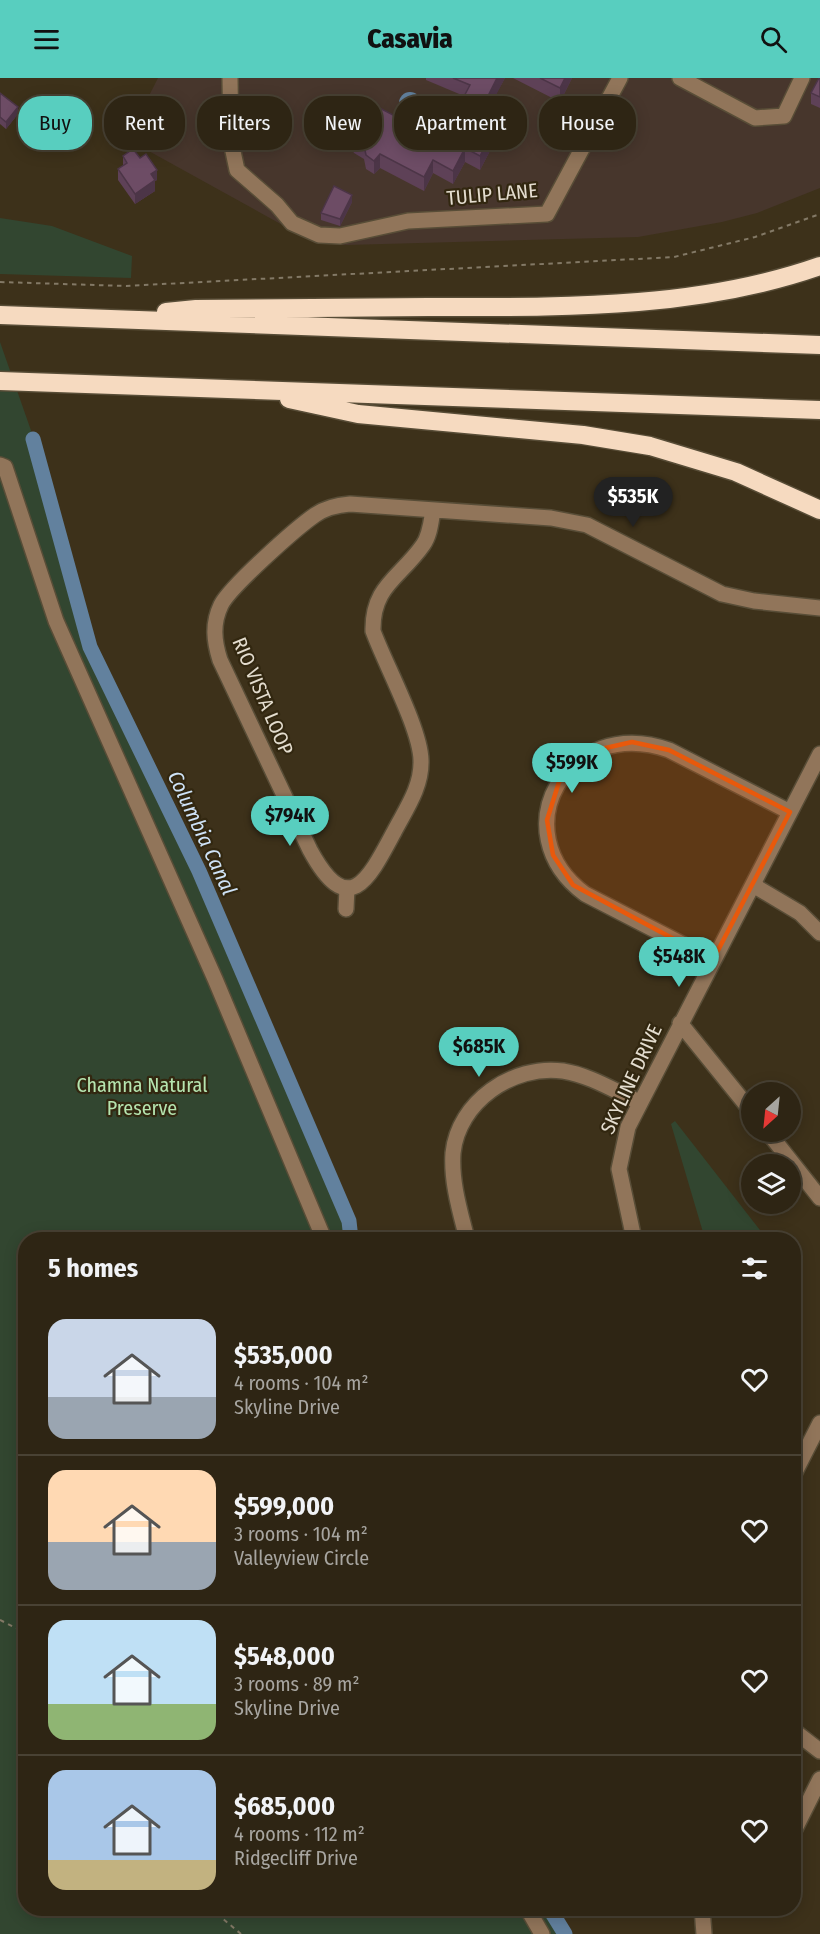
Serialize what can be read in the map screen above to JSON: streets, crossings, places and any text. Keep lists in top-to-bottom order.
{
  "streets": {
    "street": ["TULIP LANE", "RIO VISTA LOOP", "SKYLINE DRIVE"]
  },
  "water": ["Columbia Canal"],
  "parks": ["Chamna Natural Preserve"],
  "north": "bottom left",
  "page": {
    "header": "Casavia",
    "chip": [
      "Buy",
      "Rent",
      "Filters",
      "New",
      "Apartment",
      "House"
    ],
    "price": [
      "$535K",
      "$599K",
      "$794K",
      "$548K",
      "$685K"
    ],
    "heading": "5 homes",
    "list": [
      {
        "name": "$535,000",
        "note": "4 rooms · 104 m² · Skyline Drive"
      },
      {
        "name": "$599,000",
        "note": "3 rooms · 104 m² · Valleyview Circle"
      },
      {
        "name": "$548,000",
        "note": "3 rooms · 89 m² · Skyline Drive"
      },
      {
        "name": "$685,000",
        "note": "4 rooms · 112 m² · Ridgecliff Drive"
      }
    ]
  }
}
